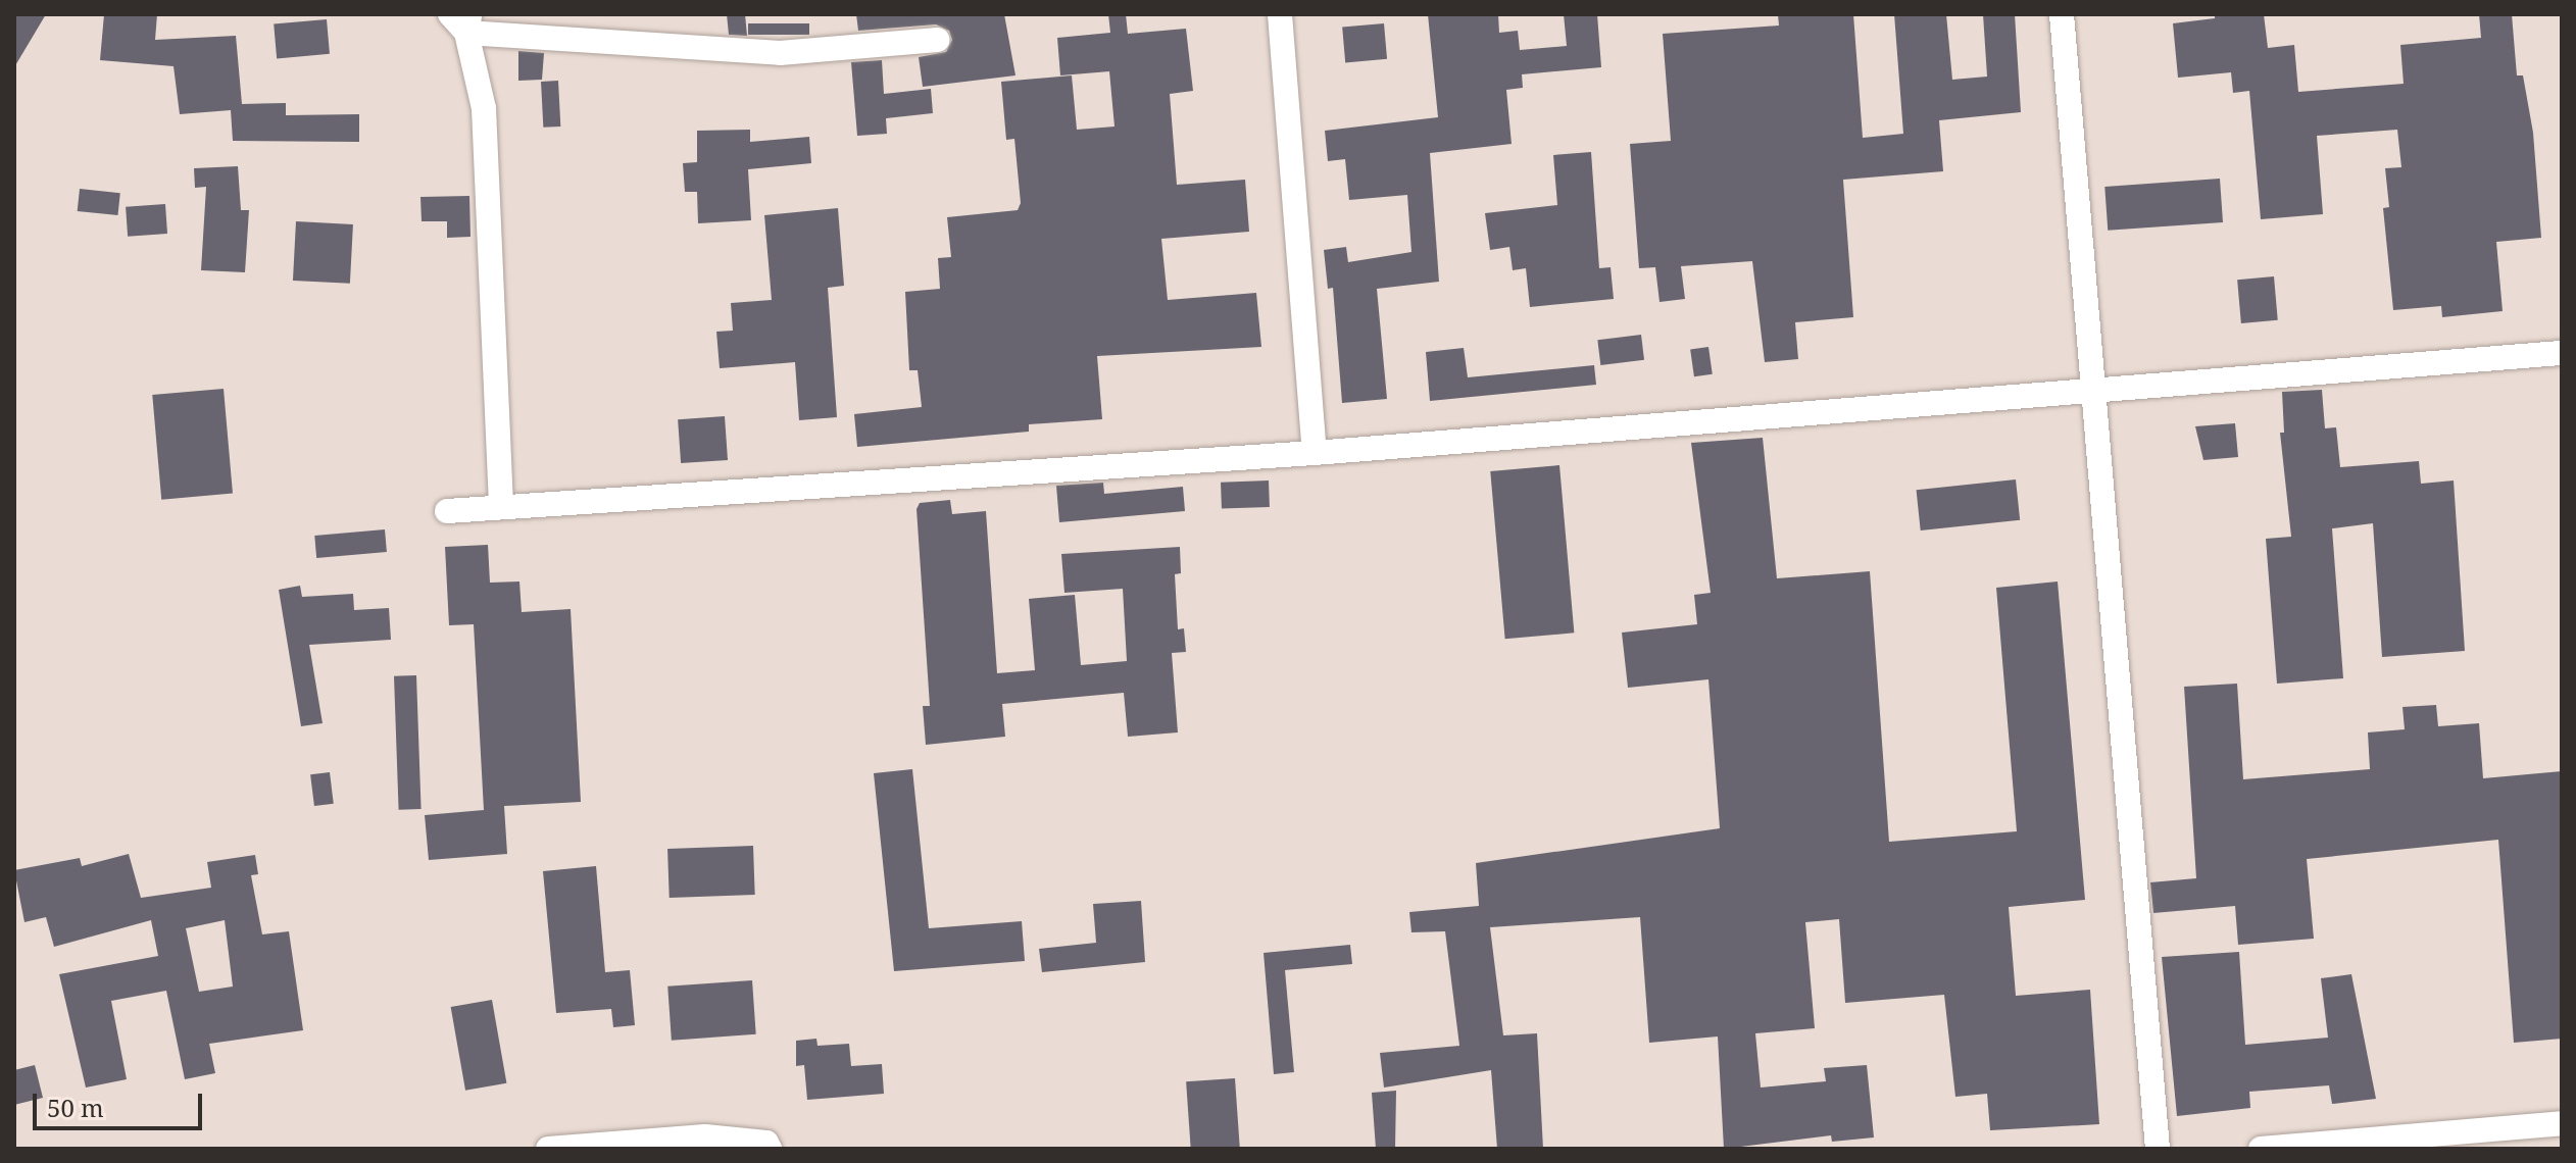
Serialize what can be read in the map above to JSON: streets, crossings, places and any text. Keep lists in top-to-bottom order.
{
  "scale_bar": "50 m"
}
